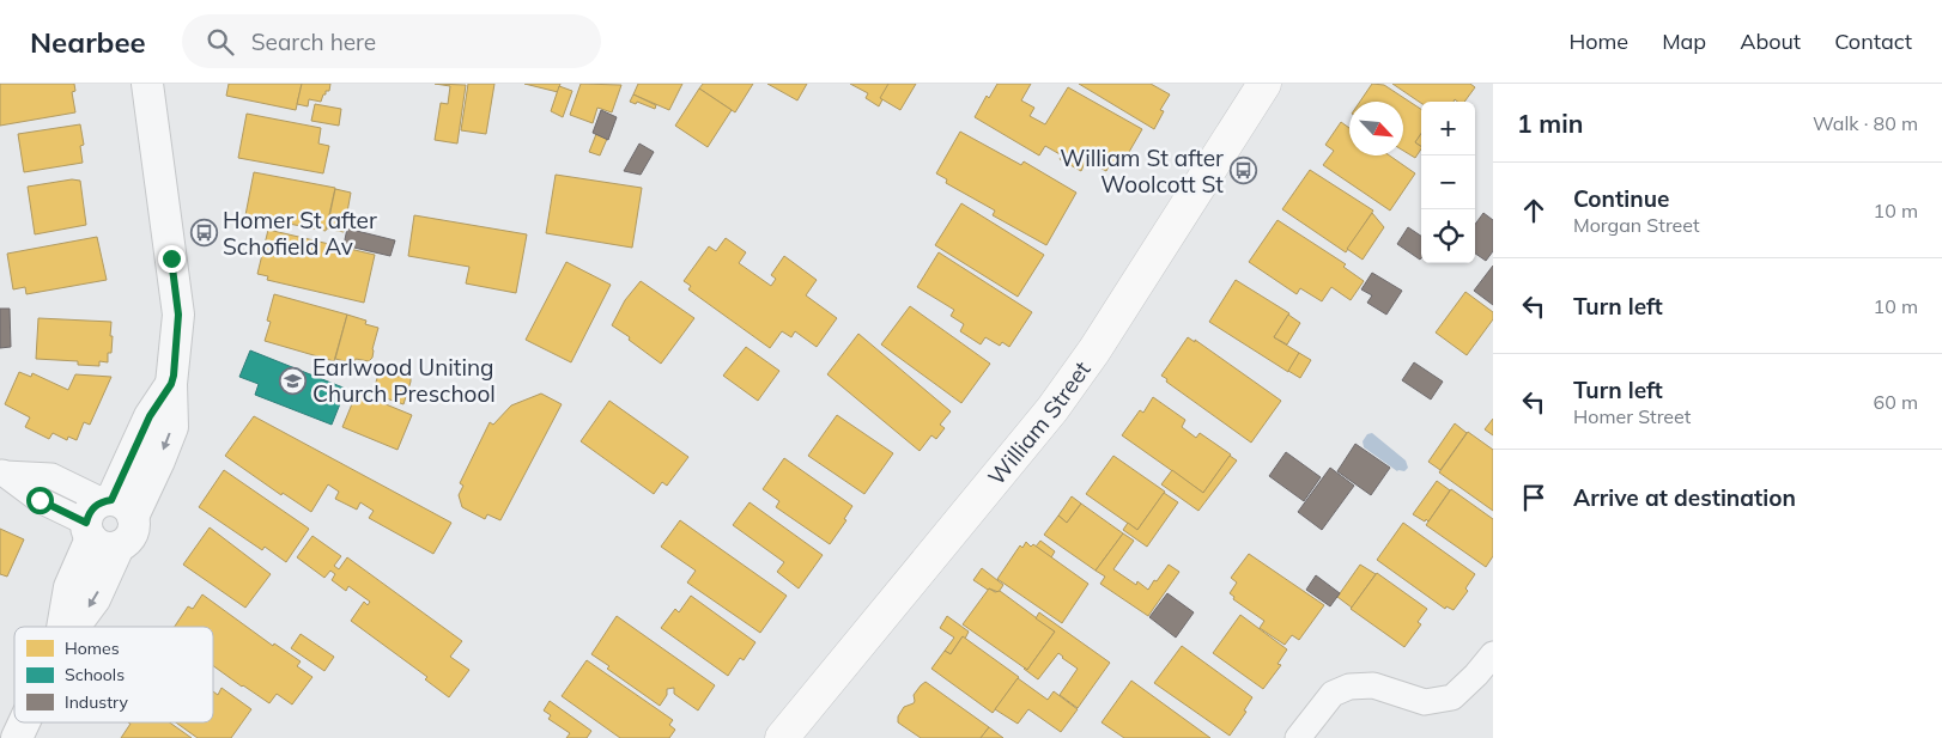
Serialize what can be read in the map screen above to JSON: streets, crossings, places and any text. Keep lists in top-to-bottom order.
{
  "streets": {
    "main road": ["William Street"]
  },
  "places": {
    "bus stop": ["William St after Woolcott St", "Homer St after Schofield Av"],
    "school or university": ["Earlwood Uniting Church Preschool"]
  },
  "legend": ["Homes", "Schools", "Industry"],
  "north": "bottom right",
  "page": {
    "header": "Nearbee",
    "search": "Search here",
    "nav": [
      "Home",
      "Map",
      "About",
      "Contact"
    ],
    "heading": ["1 min", "Walk · 80 m"],
    "map_buttons": ["+", "−"],
    "list": [
      ["Continue", "Morgan Street", "10 m"],
      ["Turn left", "10 m"],
      ["Turn left", "Homer Street", "60 m"],
      "Arrive at destination"
    ]
  }
}
